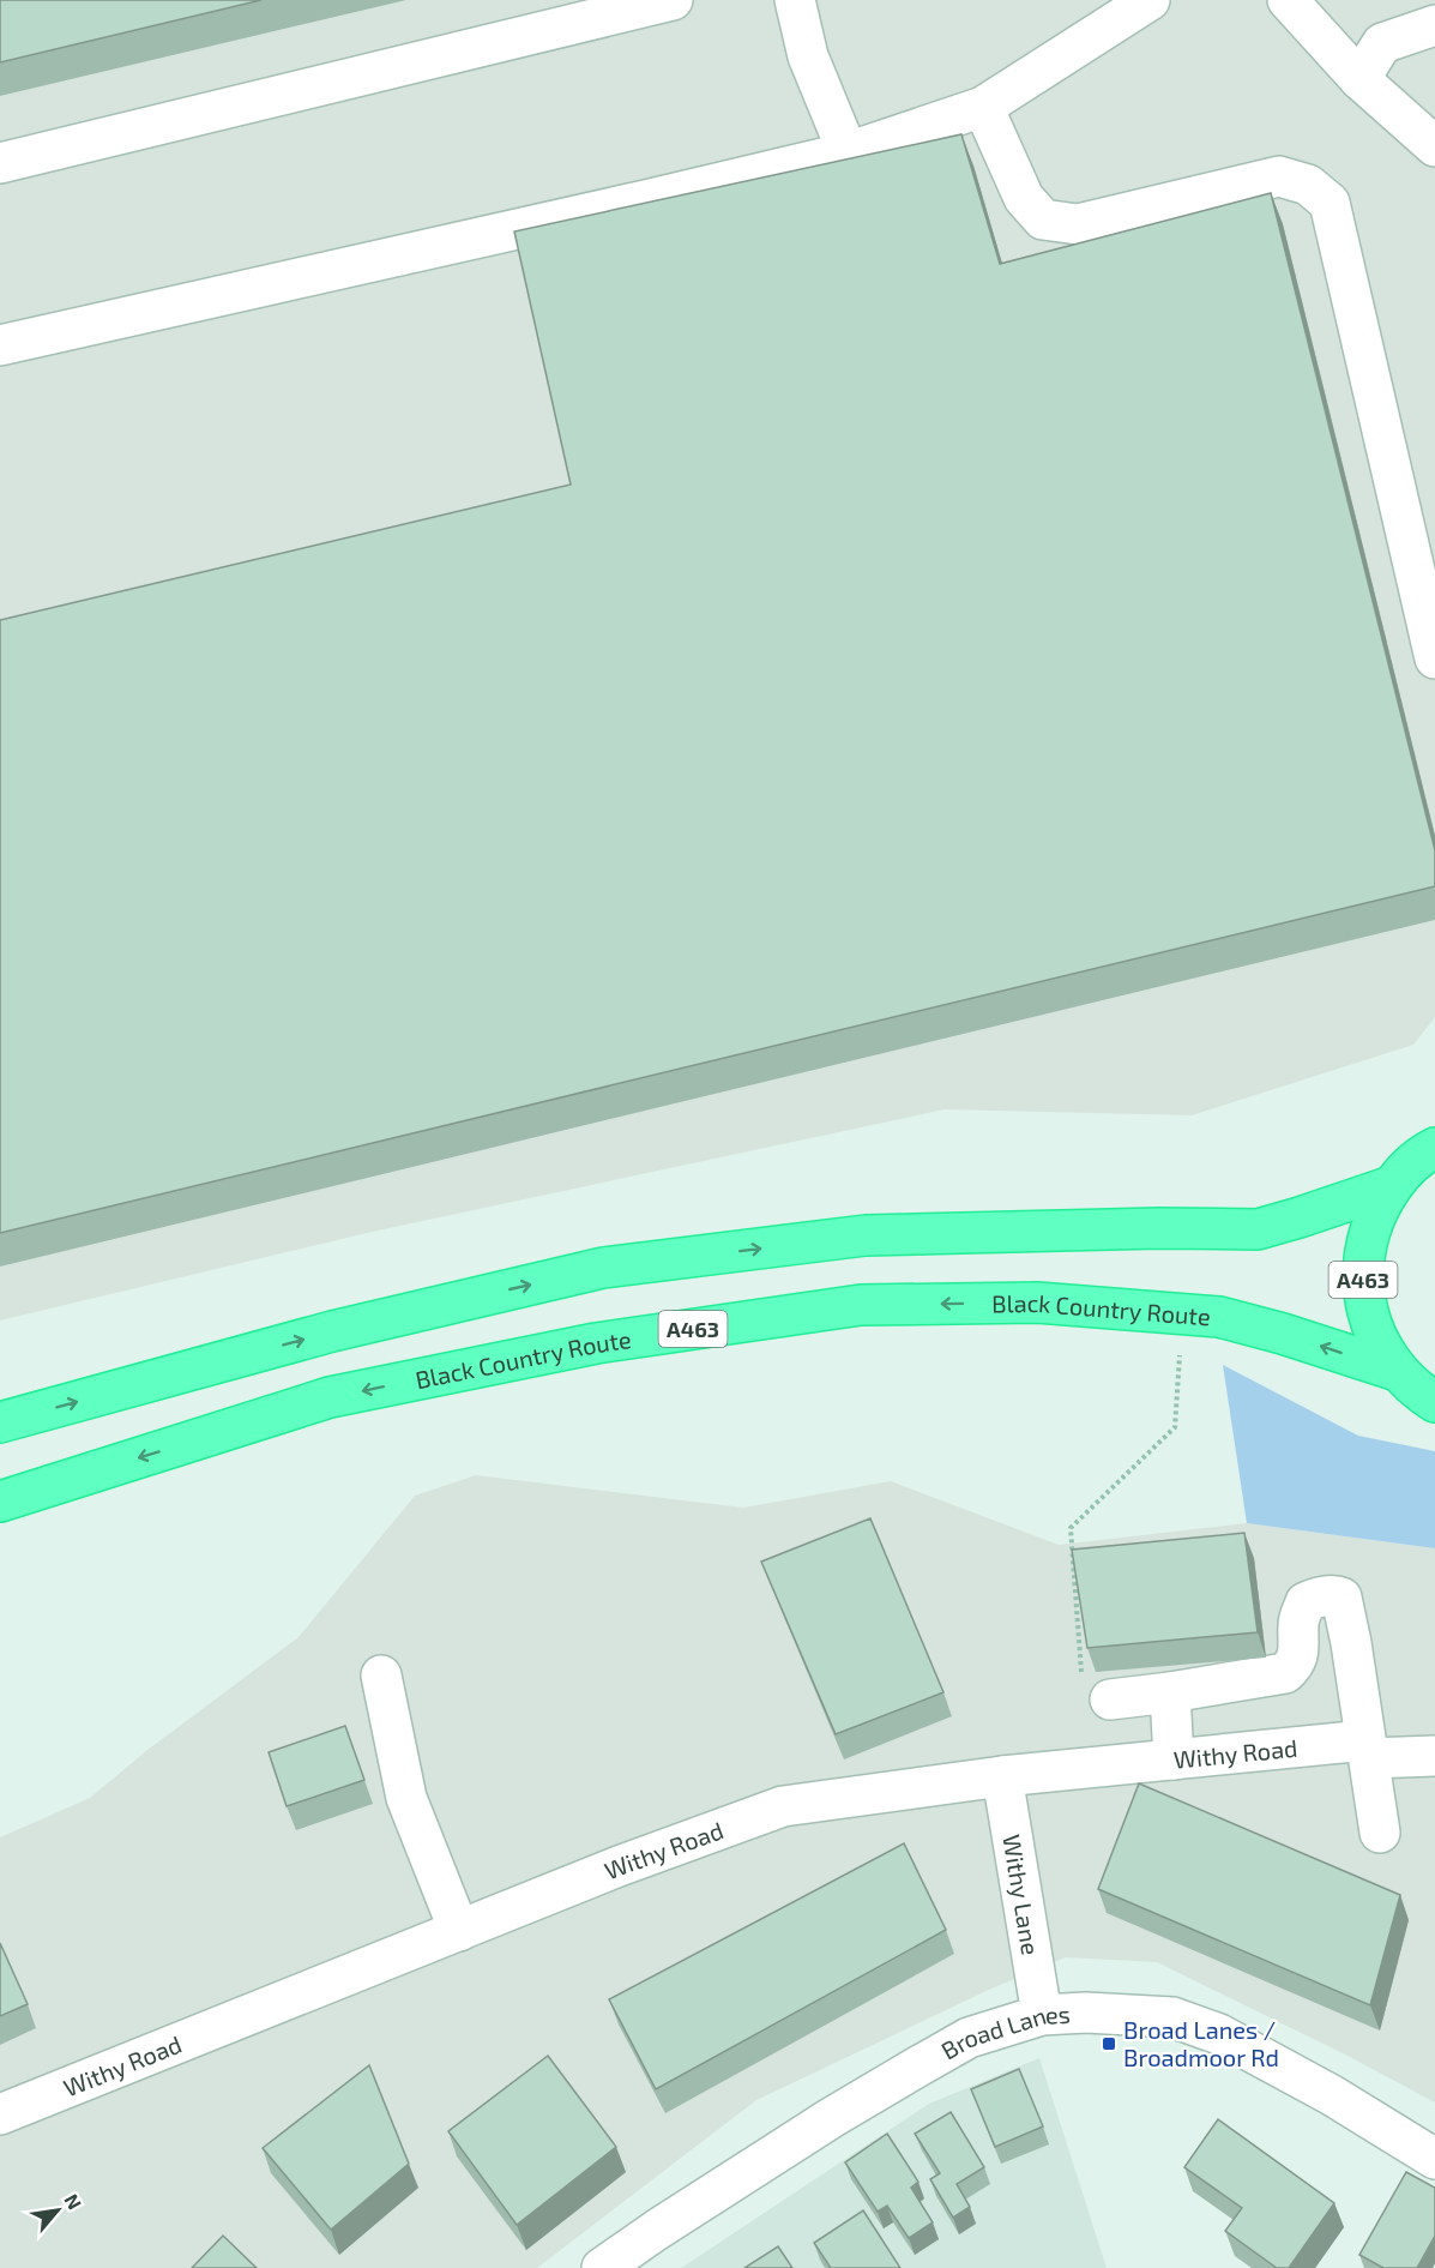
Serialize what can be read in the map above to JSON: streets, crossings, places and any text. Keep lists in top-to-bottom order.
{
  "streets": {
    "highway": ["A463", "Black Country Route"],
    "street": ["Withy Road", "Withy Lane", "Broad Lanes"]
  },
  "crossings": [
    ["A463", "Black Country Route"],
    ["Withy Road", "Withy Lane"],
    ["Withy Lane", "Broad Lanes"]
  ],
  "places": {
    "transit": ["Broad Lanes / Broadmoor Rd"]
  },
  "north": "top right"
}
